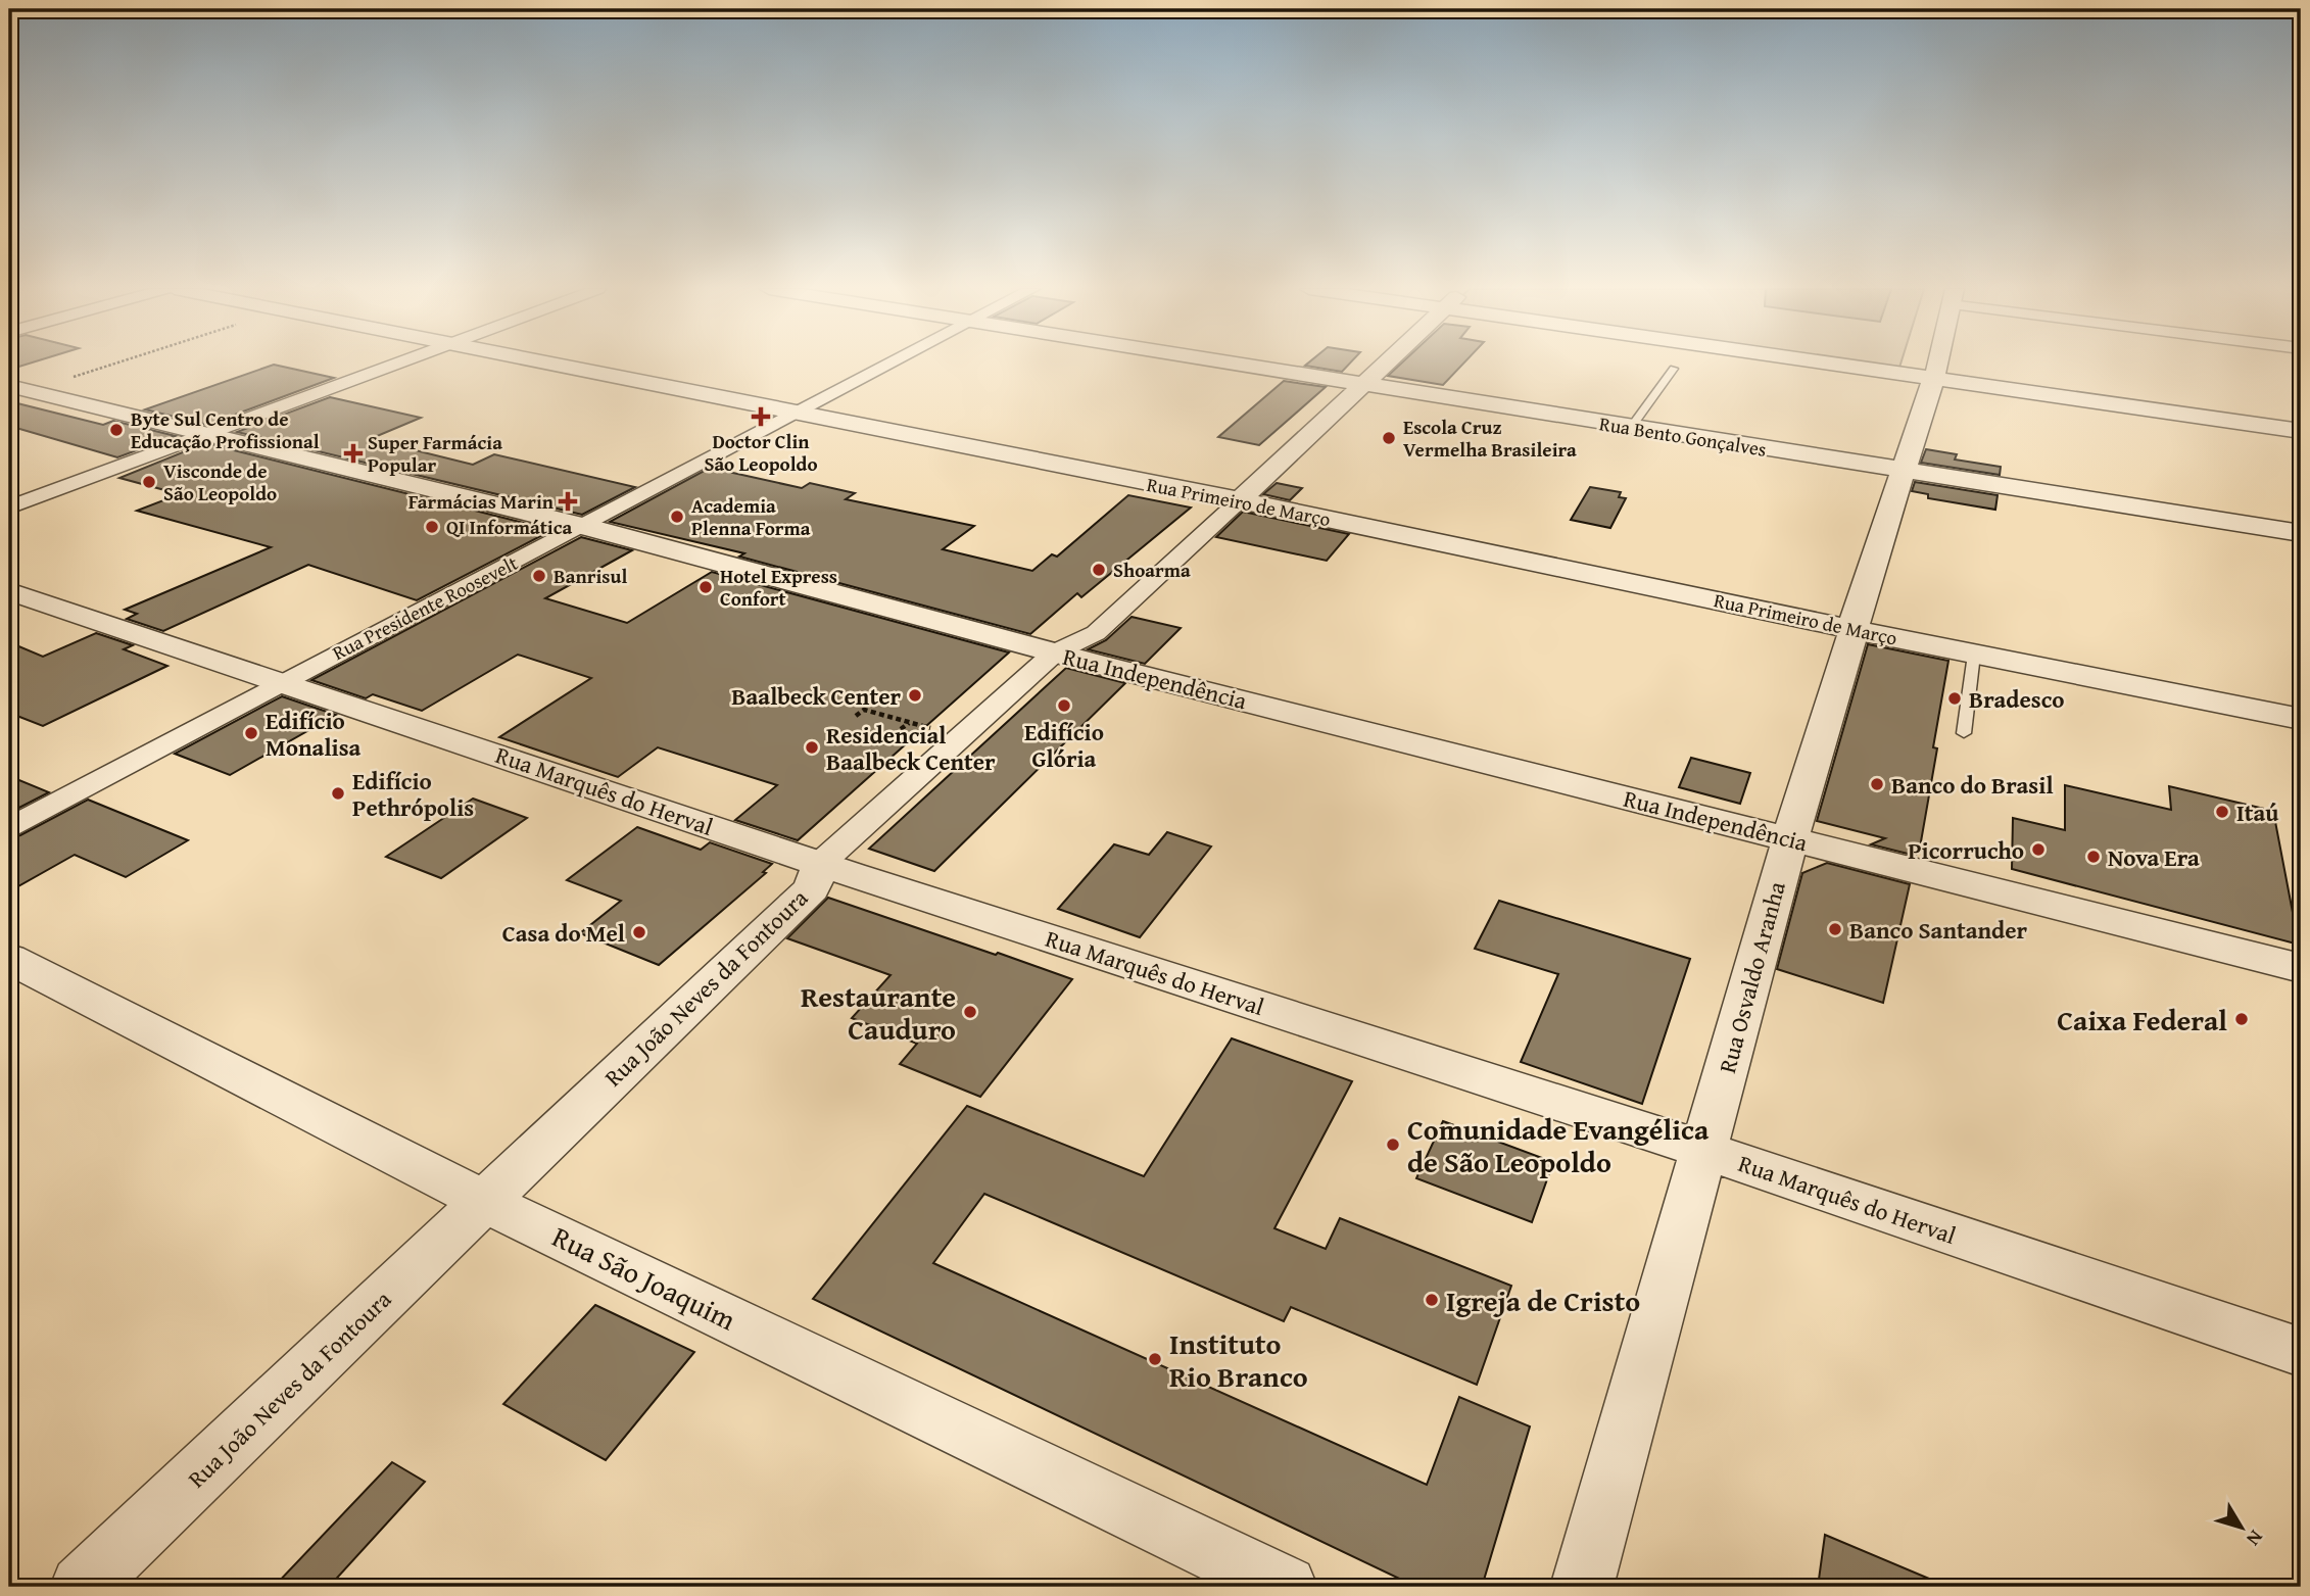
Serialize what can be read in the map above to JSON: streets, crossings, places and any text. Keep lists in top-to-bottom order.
{
  "streets": {
    "street": [
      "Rua Bento Gonçalves",
      "Rua Primeiro de Março",
      "Rua Presidente Roosevelt",
      "Rua Independência",
      "Rua Marquês do Herval",
      "Rua Osvaldo Aranha",
      "Rua João Neves da Fontoura",
      "Rua São Joaquim"
    ]
  },
  "crossings": [
    ["Rua Bento Gonçalves", "Rua Osvaldo Aranha"],
    ["Rua Bento Gonçalves", "Rua João Neves da Fontoura"],
    ["Rua Primeiro de Março", "Rua Presidente Roosevelt"],
    ["Rua Primeiro de Março", "Rua Osvaldo Aranha"],
    ["Rua Primeiro de Março", "Rua João Neves da Fontoura"],
    ["Rua Presidente Roosevelt", "Rua Independência"],
    ["Rua Presidente Roosevelt", "Rua Marquês do Herval"],
    ["Rua Independência", "Rua Osvaldo Aranha"],
    ["Rua Independência", "Rua João Neves da Fontoura"],
    ["Rua Marquês do Herval", "Rua Osvaldo Aranha"],
    ["Rua Marquês do Herval", "Rua João Neves da Fontoura"],
    ["Rua João Neves da Fontoura", "Rua São Joaquim"]
  ],
  "places": {
    "health": ["Doctor Clin São Leopoldo", "Super Farmácia Popular", "Farmácias Marin"],
    "other": [
      "Byte Sul Centro de Educação Profissional",
      "Escola Cruz Vermelha Brasileira",
      "Visconde de São Leopoldo",
      "Academia Plenna Forma",
      "QI Informática",
      "Shoarma",
      "Banrisul",
      "Hotel Express Confort",
      "Baalbeck Center",
      "Bradesco",
      "Edifício Glória",
      "Edifício Monalisa",
      "Residencial Baalbeck Center",
      "Banco do Brasil",
      "Edifício Pethrópolis",
      "Itaú",
      "Picorrucho",
      "Nova Era",
      "Banco Santander",
      "Casa do Mel",
      "Restaurante Cauduro",
      "Caixa Federal",
      "Comunidade Evangélica de São Leopoldo",
      "Igreja de Cristo",
      "Instituto Rio Branco"
    ]
  },
  "north": "bottom right"
}
